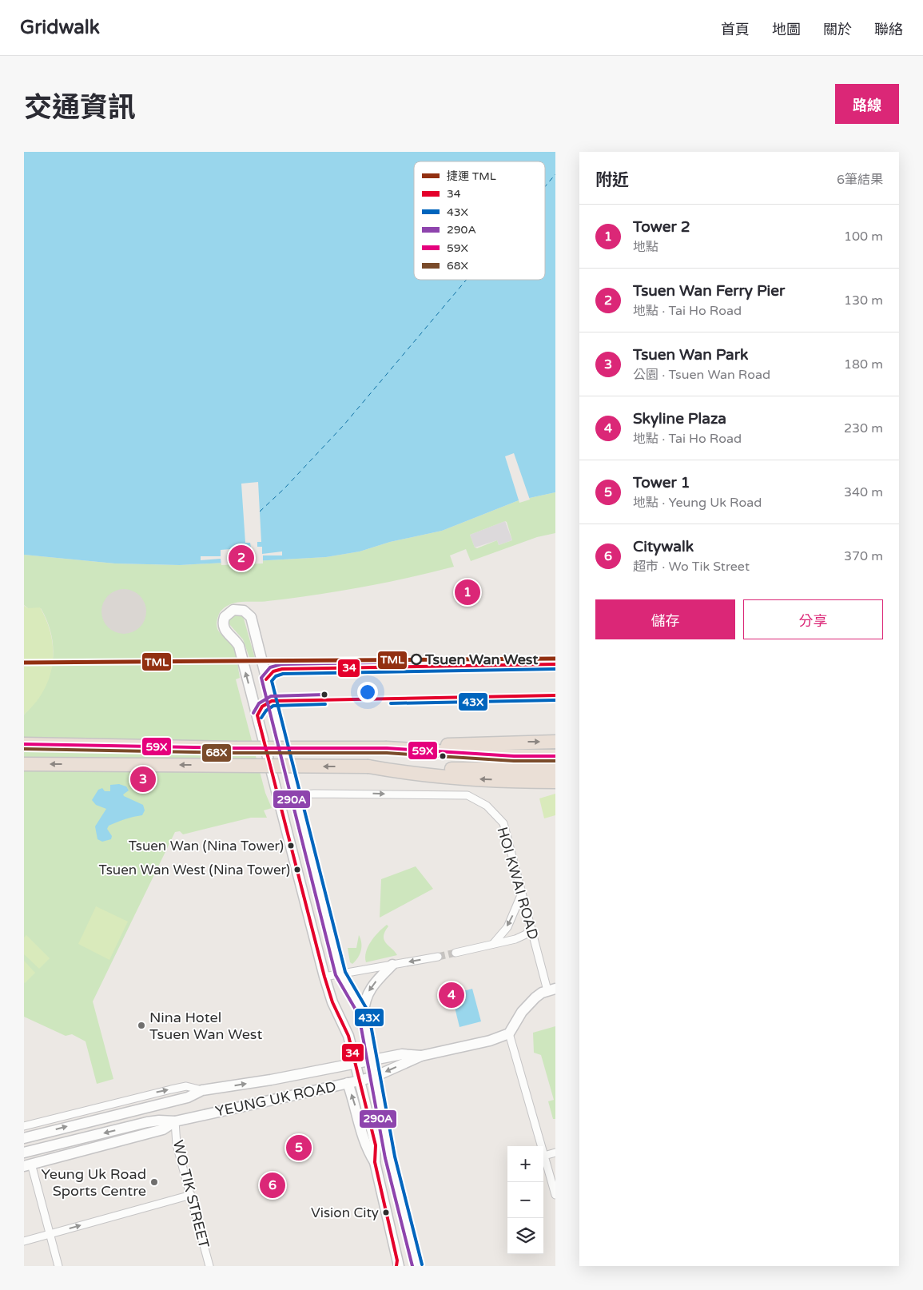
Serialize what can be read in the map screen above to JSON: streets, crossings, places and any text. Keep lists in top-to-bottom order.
{
  "streets": {
    "street": ["HOI KWAI ROAD", "YEUNG UK ROAD", "WO TIK STREET"]
  },
  "crossings": [
    ["YEUNG UK ROAD", "WO TIK STREET"]
  ],
  "one_way": ["HOI KWAI ROAD"],
  "places": [
    "Tsuen Wan West",
    "Tsuen Wan (Nina Tower)",
    "Tsuen Wan West (Nina Tower)",
    "Nina Hotel Tsuen Wan West",
    "Yeung Uk Road Sports Centre",
    "Vision City"
  ],
  "lines": [
    "metro line TML",
    "transit line 290A",
    "transit line 34",
    "transit line 43X",
    "transit line 59X",
    "transit line 68X"
  ],
  "legend": [
    "捷運 TML",
    "34",
    "43X",
    "290A",
    "59X",
    "68X"
  ],
  "page": {
    "header": "Gridwalk",
    "nav": [
      "首頁",
      "地圖",
      "關於",
      "聯絡"
    ],
    "title": "交通資訊",
    "buttons": [
      "路線",
      ["儲存", "分享"]
    ],
    "heading": ["附近", "6筆結果"],
    "list": [
      {
        "mark": "1",
        "name": "Tower 2",
        "note": "地點",
        "value": "100 m"
      },
      {
        "mark": "2",
        "name": "Tsuen Wan Ferry Pier",
        "note": "地點 · Tai Ho Road",
        "value": "130 m"
      },
      {
        "mark": "3",
        "name": "Tsuen Wan Park",
        "note": "公園 · Tsuen Wan Road",
        "value": "180 m"
      },
      {
        "mark": "4",
        "name": "Skyline Plaza",
        "note": "地點 · Tai Ho Road",
        "value": "230 m"
      },
      {
        "mark": "5",
        "name": "Tower 1",
        "note": "地點 · Yeung Uk Road",
        "value": "340 m"
      },
      {
        "mark": "6",
        "name": "Citywalk",
        "note": "超市 · Wo Tik Street",
        "value": "370 m"
      }
    ],
    "pins": [
      "2",
      "1",
      "3",
      "4",
      "5",
      "6"
    ],
    "map_buttons": ["+", "−"]
  }
}
